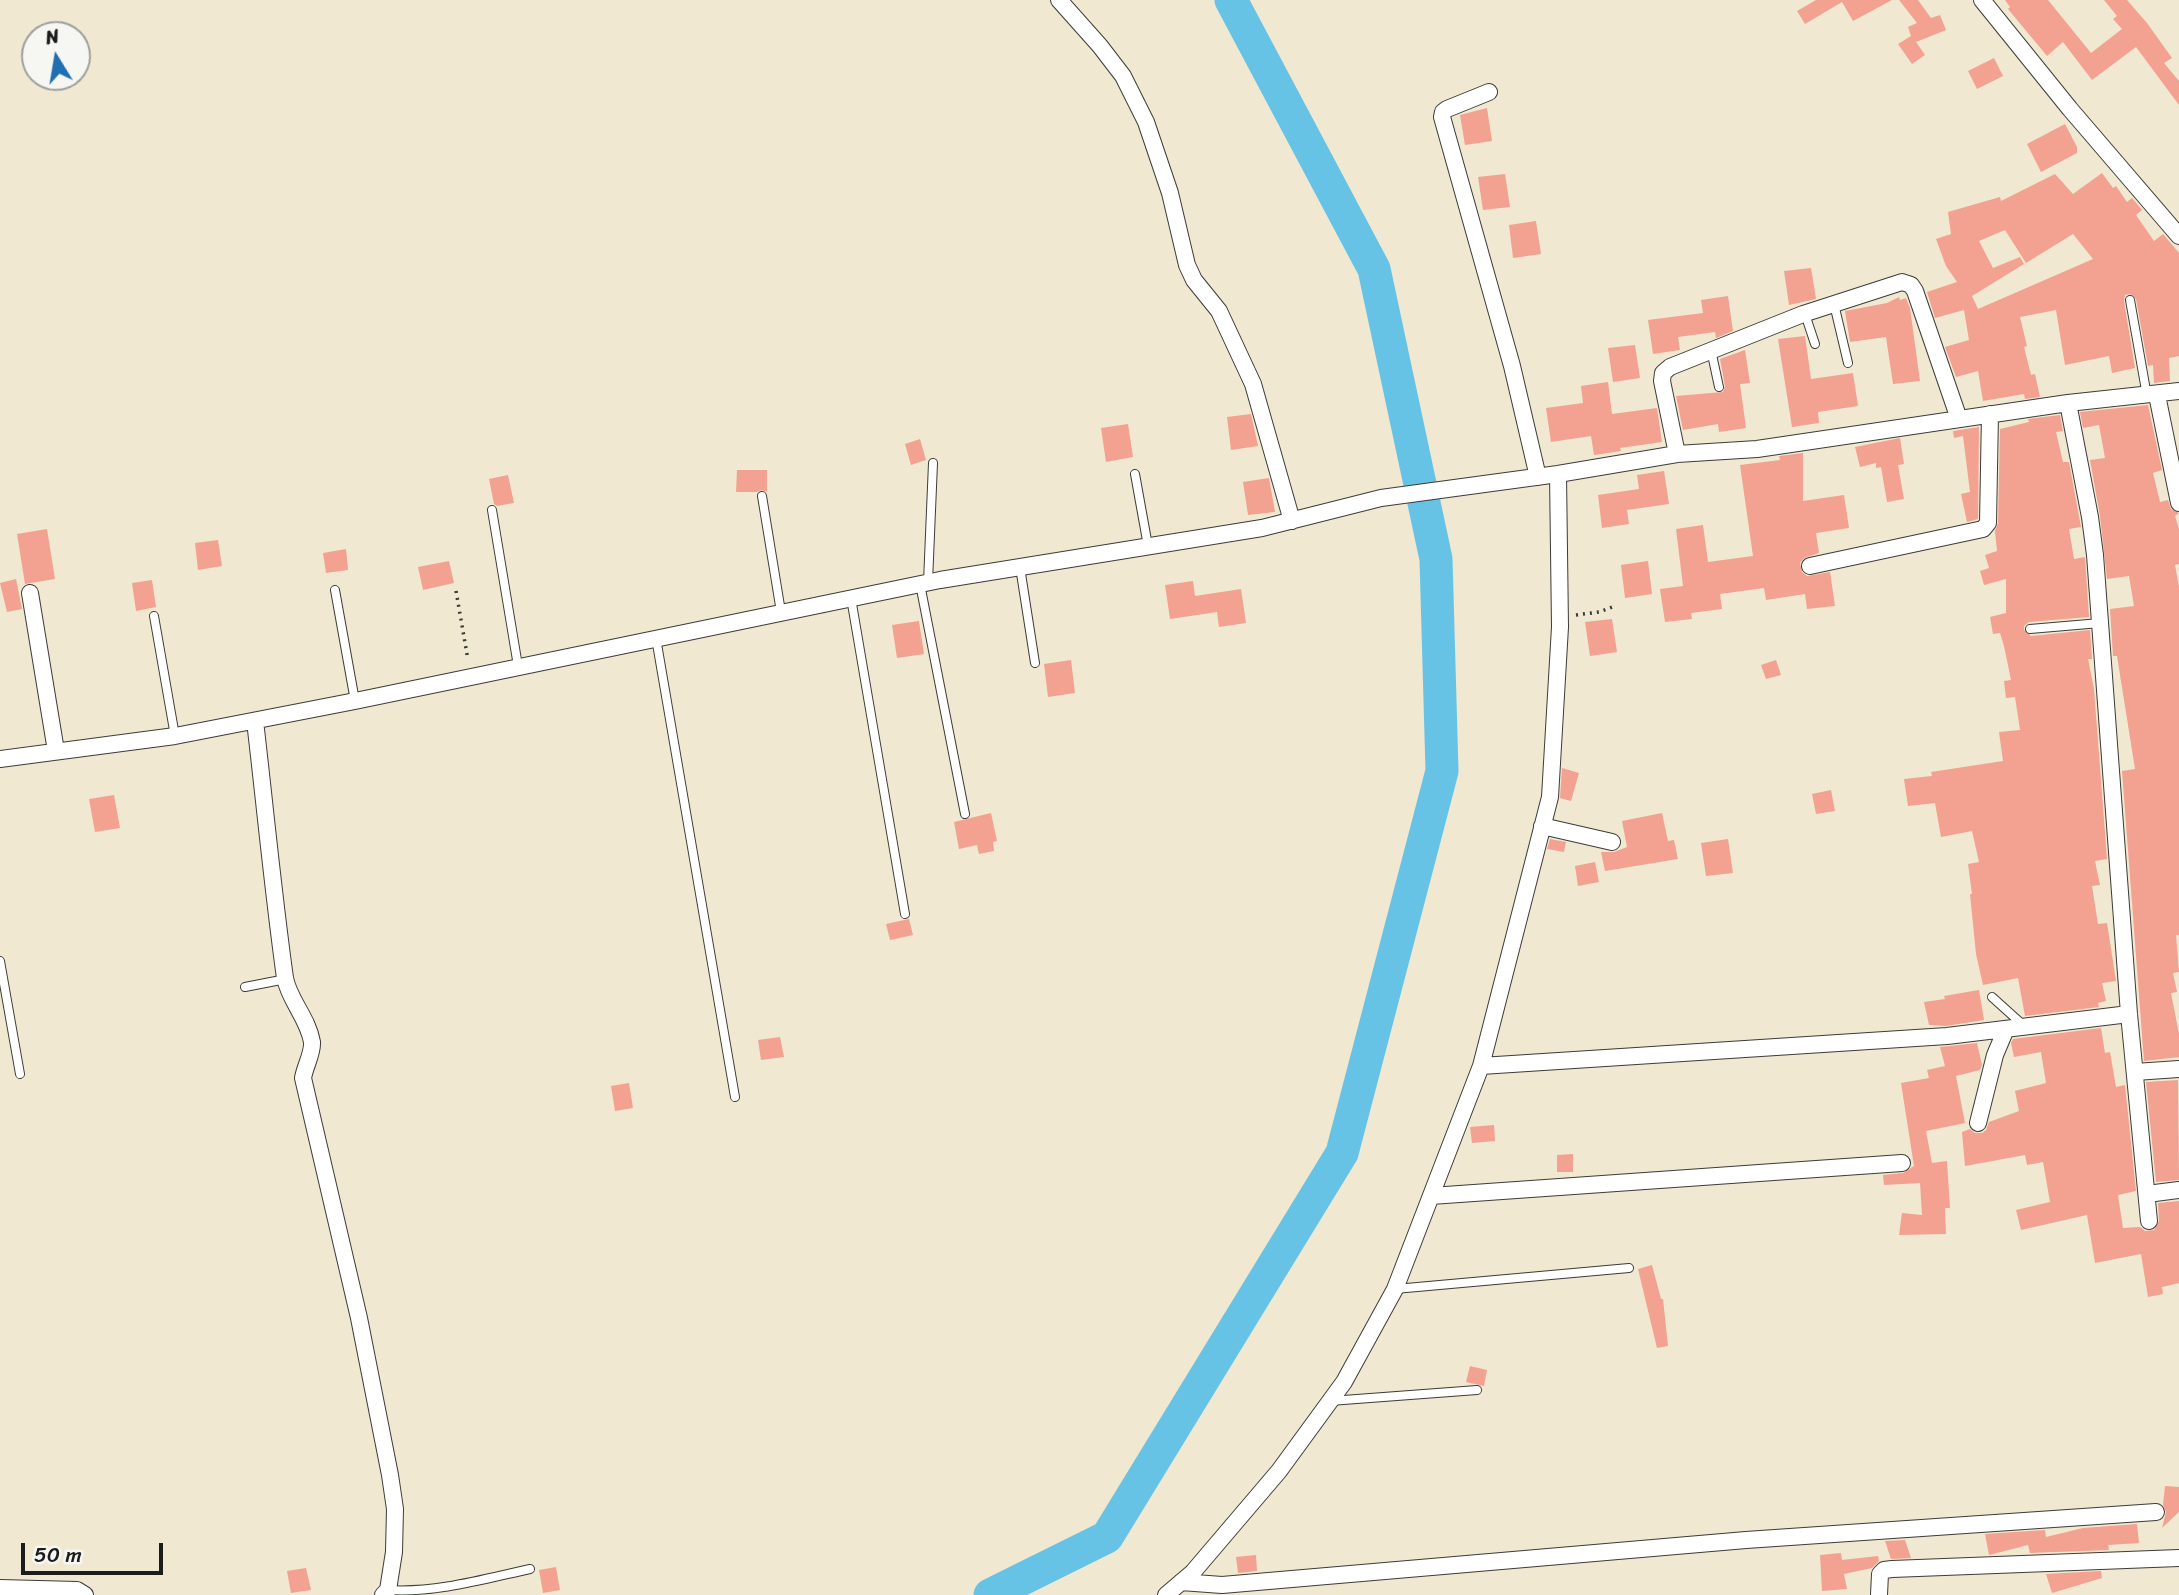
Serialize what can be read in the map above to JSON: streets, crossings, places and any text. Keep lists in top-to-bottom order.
{
  "scale_bar": "50 m",
  "north": "top"
}
